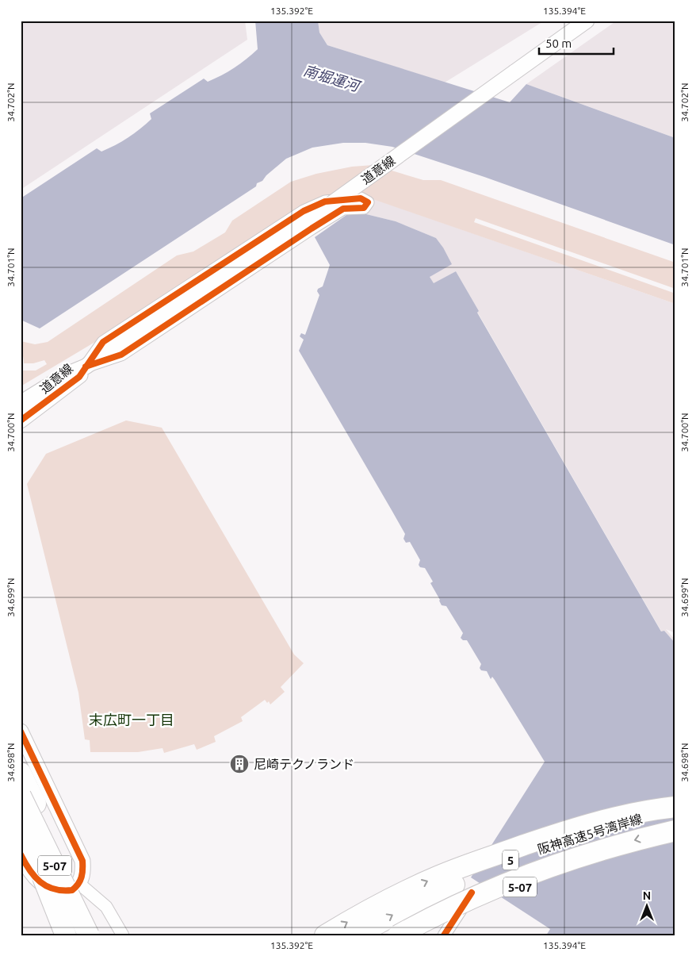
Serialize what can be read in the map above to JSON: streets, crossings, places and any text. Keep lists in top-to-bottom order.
{
  "streets": {
    "highway": ["阪神高速5号湾岸線", "5", "5-07"],
    "street": ["道意線"]
  },
  "crossings": [
    ["阪神高速5号湾岸線", "5-07"]
  ],
  "districts": ["末広町一丁目"],
  "water": ["南堀運河"],
  "places": {
    "building": ["尼崎テクノランド"]
  },
  "scale_bar": "50 m",
  "north": "top",
  "coordinates": [
    "135.392°E",
    "135.394°E",
    "34.702°N",
    "34.701°N",
    "34.700°N",
    "34.699°N",
    "34.698°N"
  ]
}
